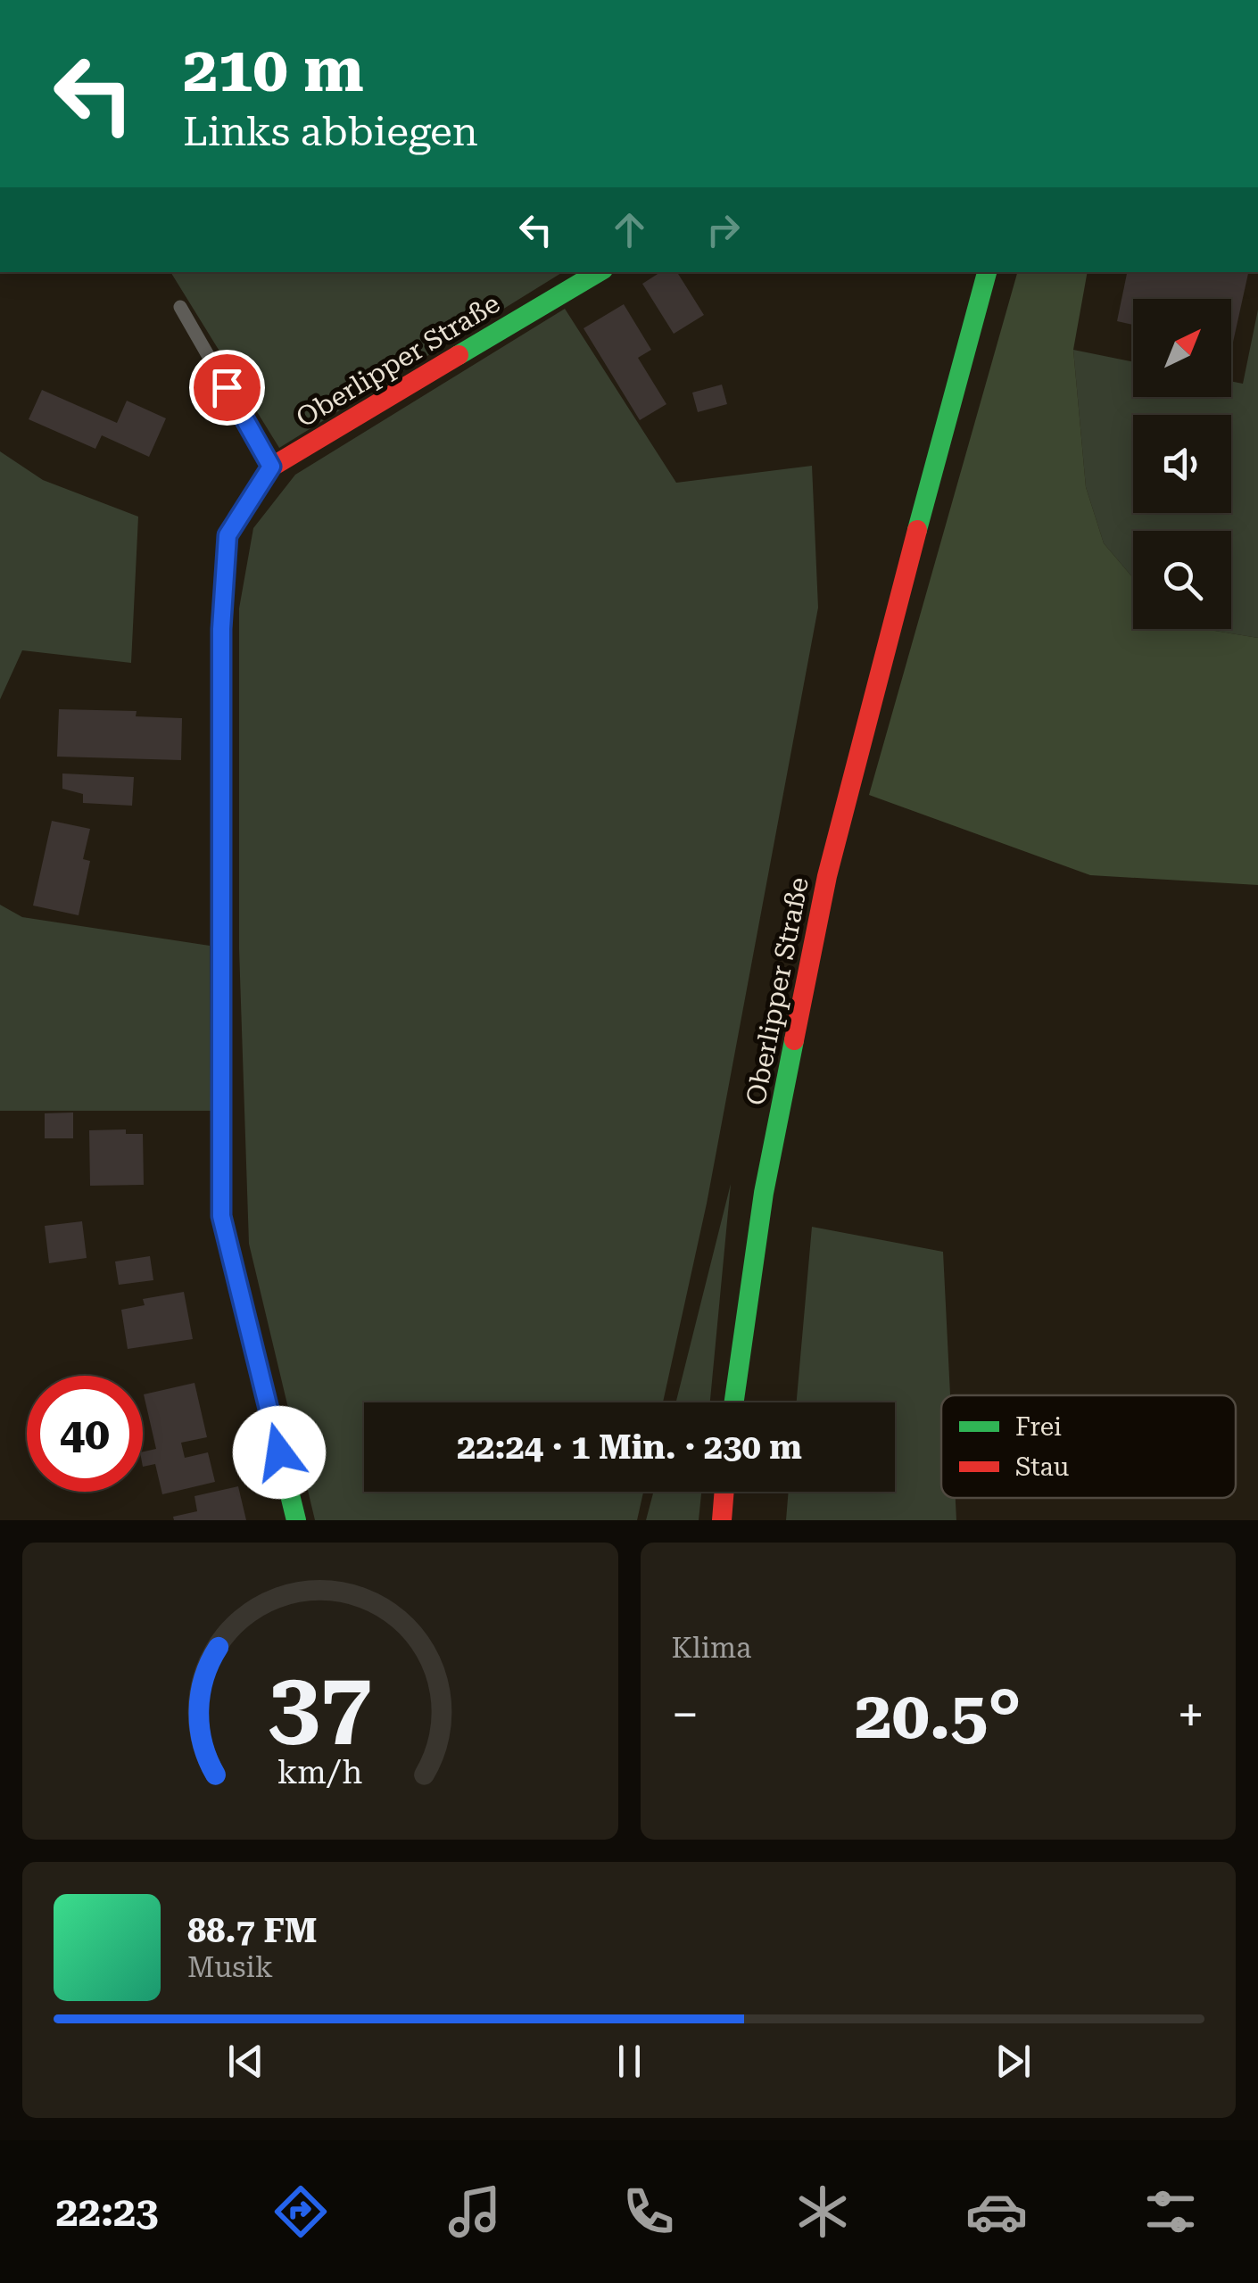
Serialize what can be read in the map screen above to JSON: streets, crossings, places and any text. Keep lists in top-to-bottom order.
{
  "streets": {
    "street": ["Oberlipper Straße"]
  },
  "legend": ["Frei", "Stau"],
  "north": "top right",
  "page": {
    "turn": ["210 m", "Links abbiegen"],
    "limit": "40",
    "trip": "22:24 · 1 Min. · 230 m",
    "tile": "Klima",
    "heat": ["−", "20.5°", "+"],
    "song": ["88.7 FM", "Musik"],
    "tabs": "22:23",
    "gauge": ["37", "km/h"]
  }
}
